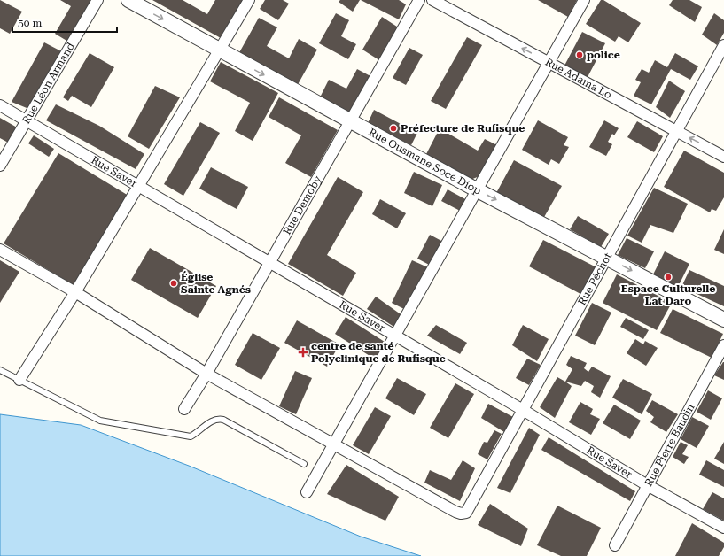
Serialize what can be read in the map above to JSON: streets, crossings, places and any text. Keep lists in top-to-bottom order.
{
  "streets": {
    "street": [
      "Rue Adama Lo",
      "Rue Léon Armand",
      "Rue Ousmane Socé Diop",
      "Rue Saver",
      "Rue Demoby",
      "Rue Péchot",
      "Rue Pierre Baudin"
    ]
  },
  "crossings": [
    ["Rue Adama Lo", "Rue Péchot"],
    ["Rue Léon Armand", "Rue Saver"],
    ["Rue Ousmane Socé Diop", "Rue Demoby"],
    ["Rue Ousmane Socé Diop", "Rue Péchot"],
    ["Rue Saver", "Rue Demoby"],
    ["Rue Saver", "Rue Péchot"],
    ["Rue Saver", "Rue Pierre Baudin"]
  ],
  "one_way": ["Rue Adama Lo", "Rue Ousmane Socé Diop"],
  "places": {
    "other": [
      "police",
      "Préfecture de Rufisque",
      "Espace Culturelle Lat Daro",
      "Église Sainte Agnés"
    ],
    "health": ["centre de santé Polyclinique de Rufisque"]
  },
  "scale_bar": "50 m"
}
